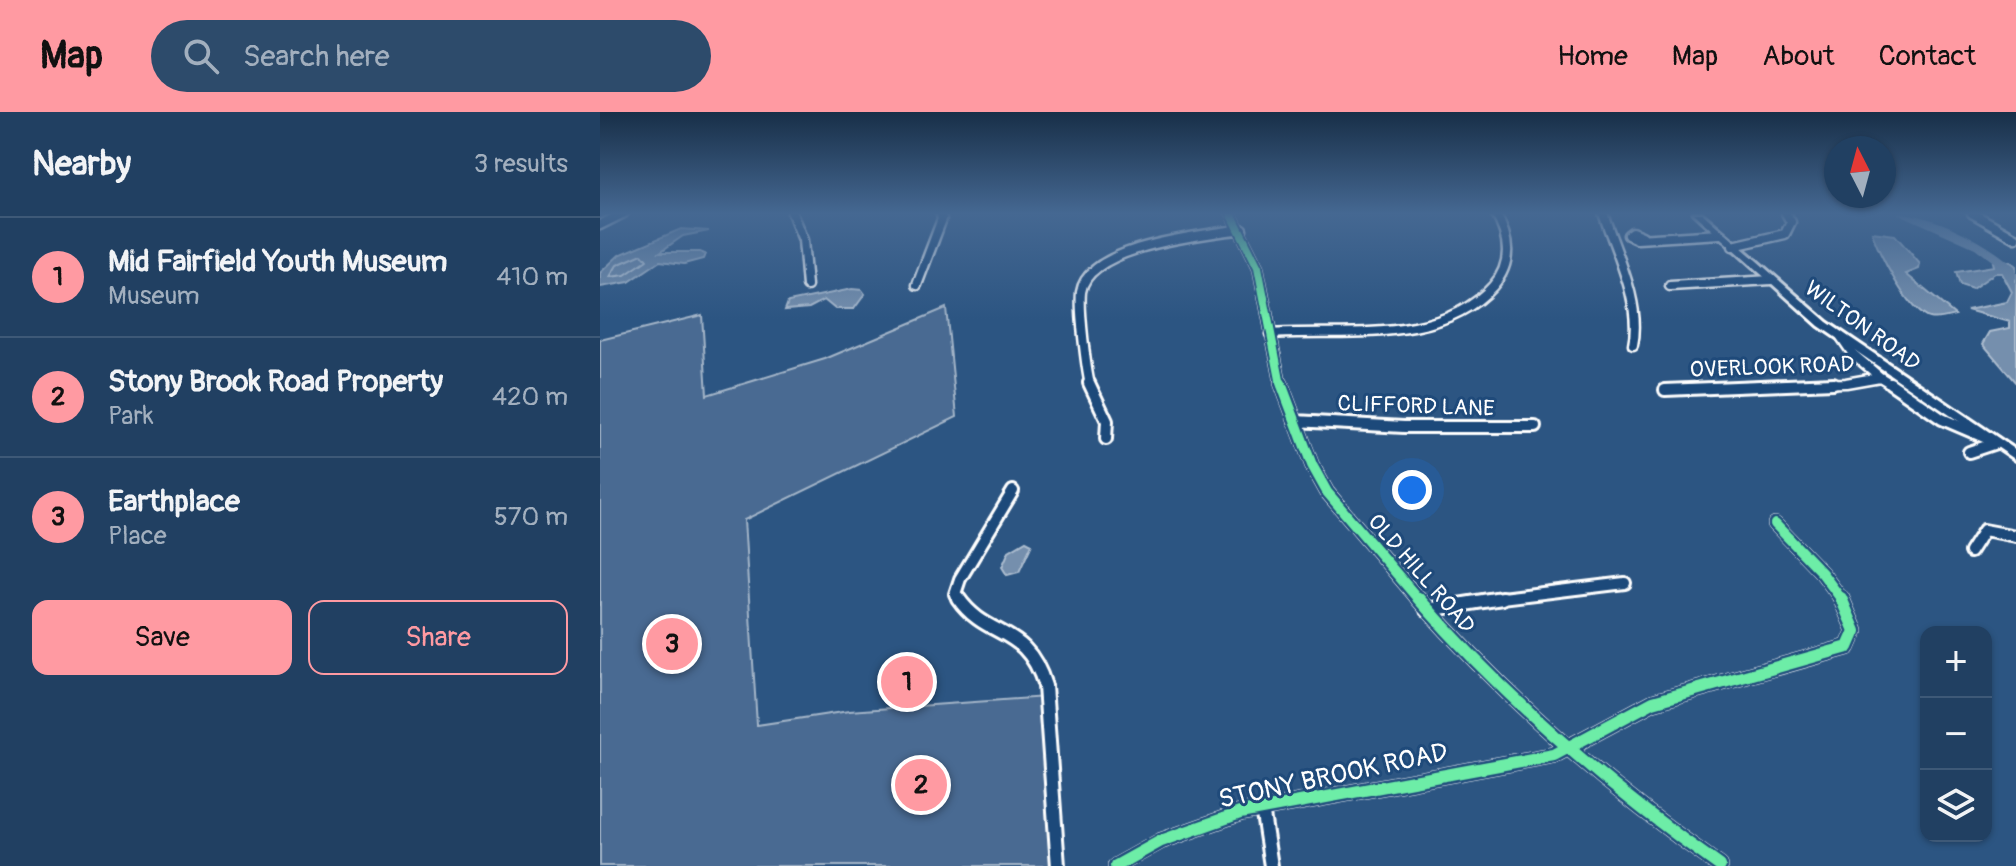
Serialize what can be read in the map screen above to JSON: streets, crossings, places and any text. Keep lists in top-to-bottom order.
{
  "streets": {
    "main road": ["WILTON ROAD"],
    "street": [
      "OVERLOOK ROAD",
      "CLIFFORD LANE",
      "OLD HILL ROAD",
      "STONY BROOK ROAD"
    ]
  },
  "crossings": [
    ["WILTON ROAD", "OVERLOOK ROAD"],
    ["CLIFFORD LANE", "OLD HILL ROAD"],
    ["OLD HILL ROAD", "STONY BROOK ROAD"]
  ],
  "north": "top",
  "page": {
    "header": "Map",
    "search": "Search here",
    "nav": [
      "Home",
      "Map",
      "About",
      "Contact"
    ],
    "heading": ["Nearby", "3 results"],
    "list": [
      {
        "mark": "1",
        "name": "Mid Fairfield Youth Museum",
        "note": "Museum",
        "value": "410 m"
      },
      {
        "mark": "2",
        "name": "Stony Brook Road Property",
        "note": "Park",
        "value": "420 m"
      },
      {
        "mark": "3",
        "name": "Earthplace",
        "note": "Place",
        "value": "570 m"
      }
    ],
    "buttons": ["Save", "Share"],
    "pins": ["3", "1", "2"],
    "map_buttons": ["+", "−"]
  }
}
